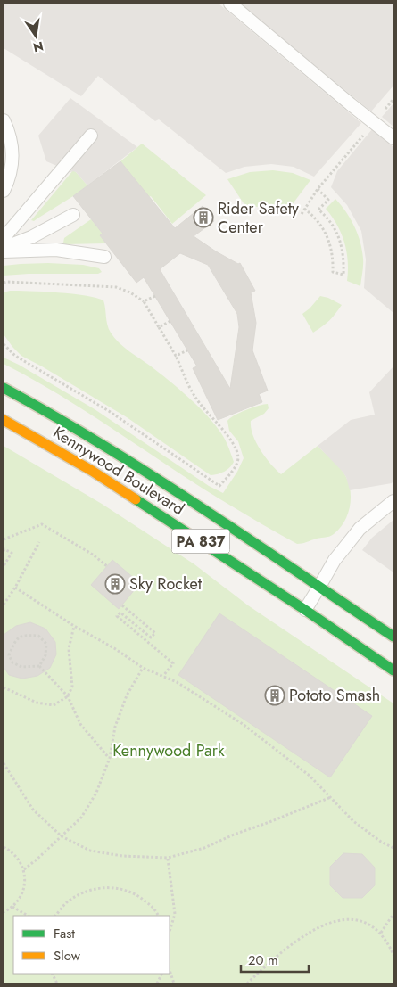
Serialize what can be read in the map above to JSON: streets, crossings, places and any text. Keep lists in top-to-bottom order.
{
  "streets": {
    "main road": ["Kennywood Boulevard", "PA 837"]
  },
  "parks": ["Kennywood Park"],
  "places": {
    "building": ["Rider Safety Center", "Sky Rocket", "Pototo Smash"]
  },
  "legend": ["Fast", "Slow"],
  "scale_bar": "20 m",
  "north": "bottom"
}
